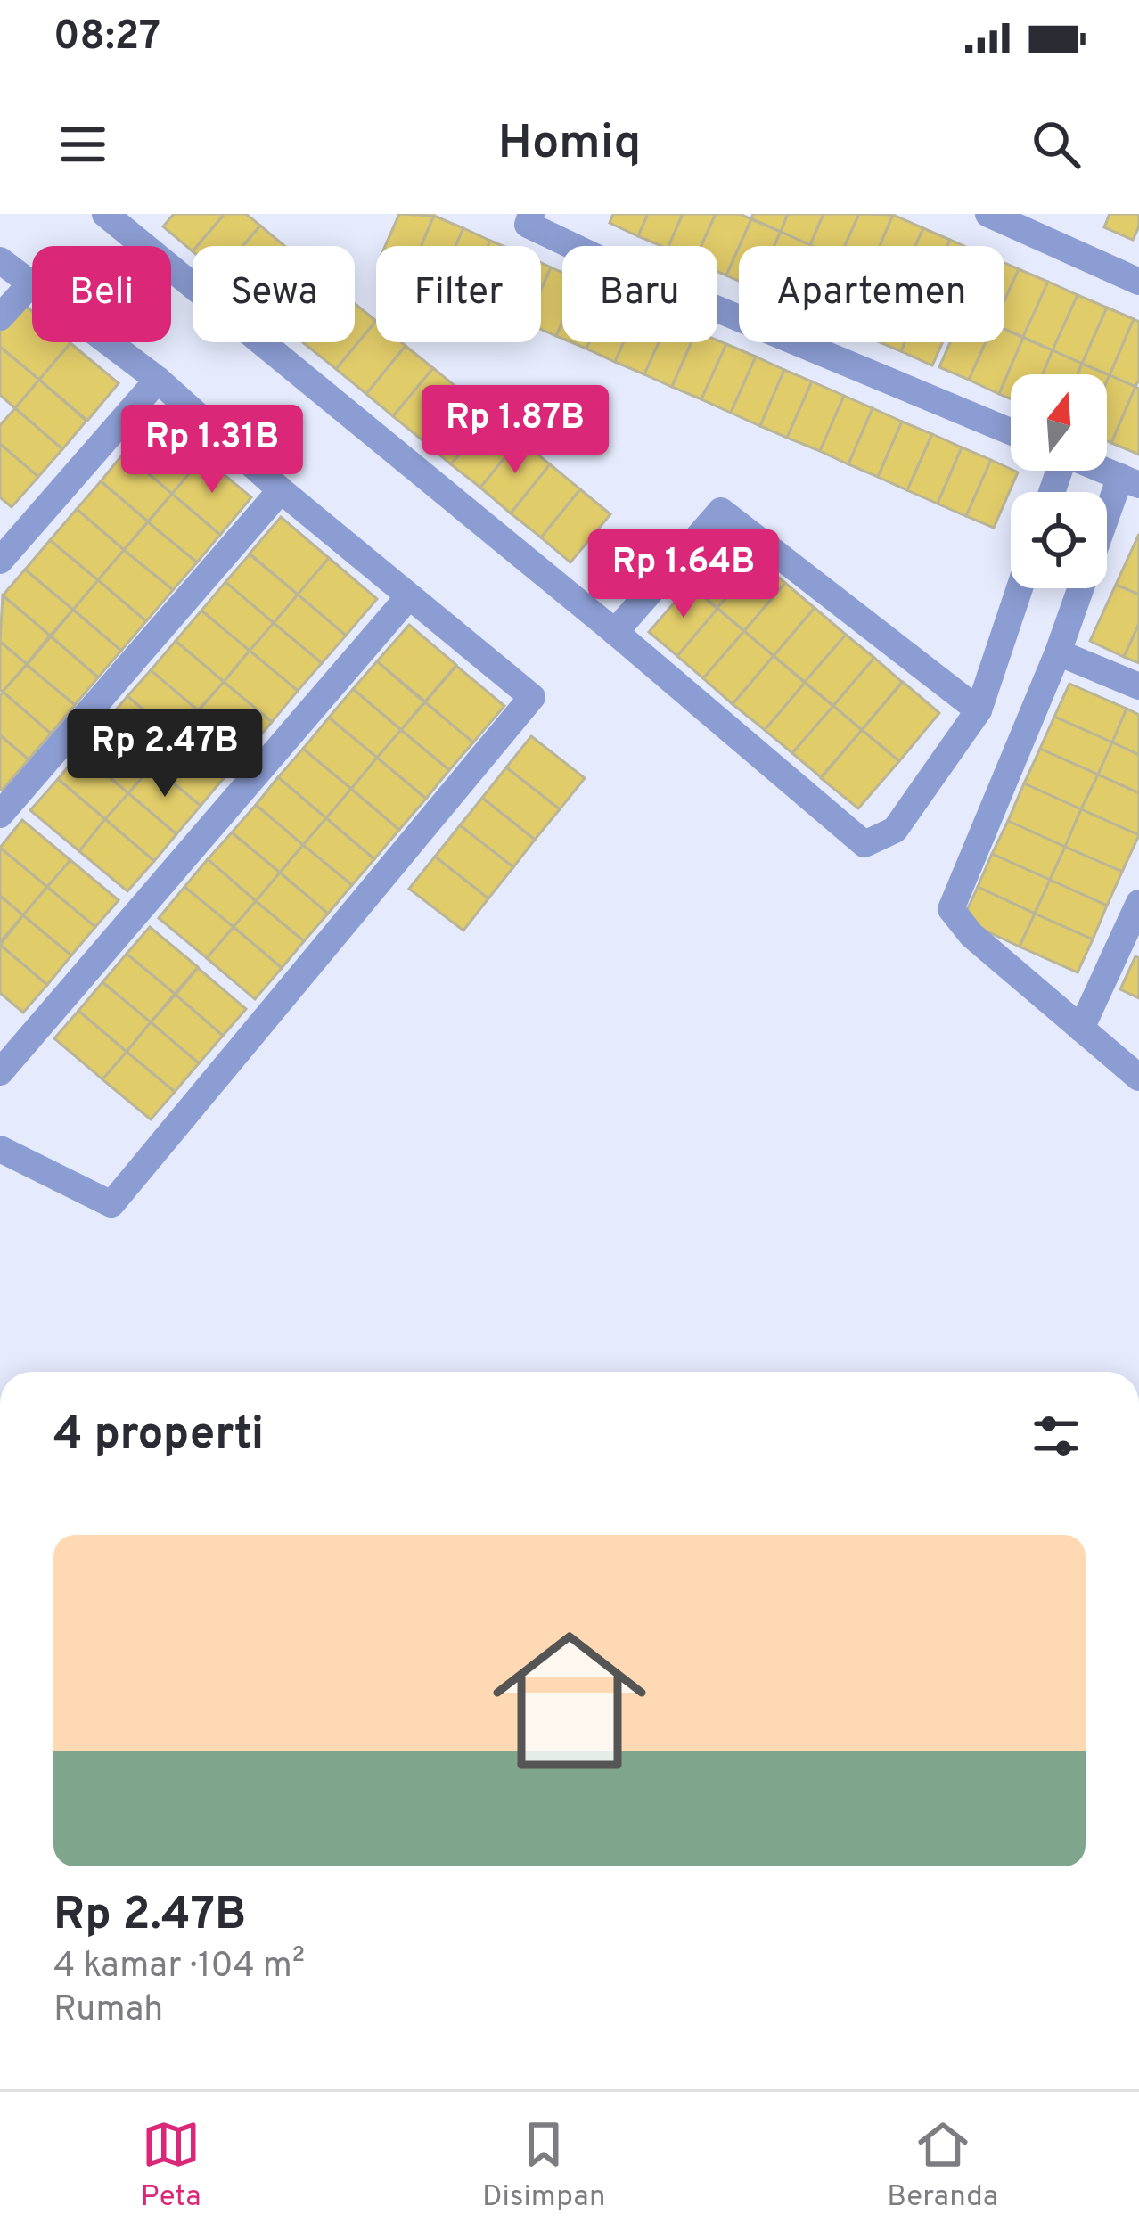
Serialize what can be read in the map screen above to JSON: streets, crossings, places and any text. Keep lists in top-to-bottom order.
{
  "north": "top",
  "page": {
    "status": "08:27",
    "header": "Homiq",
    "chip": [
      "Beli",
      "Sewa",
      "Filter",
      "Baru",
      "Apartemen"
    ],
    "price": [
      "Rp 1.87B",
      "Rp 1.31B",
      "Rp 1.64B",
      "Rp 2.47B"
    ],
    "heading": "4 properti",
    "list": [
      {
        "name": "Rp 2.47B",
        "note": "4 kamar · 104 m² · Rumah"
      }
    ],
    "tabs": ["Peta", "Disimpan", "Beranda"]
  }
}
